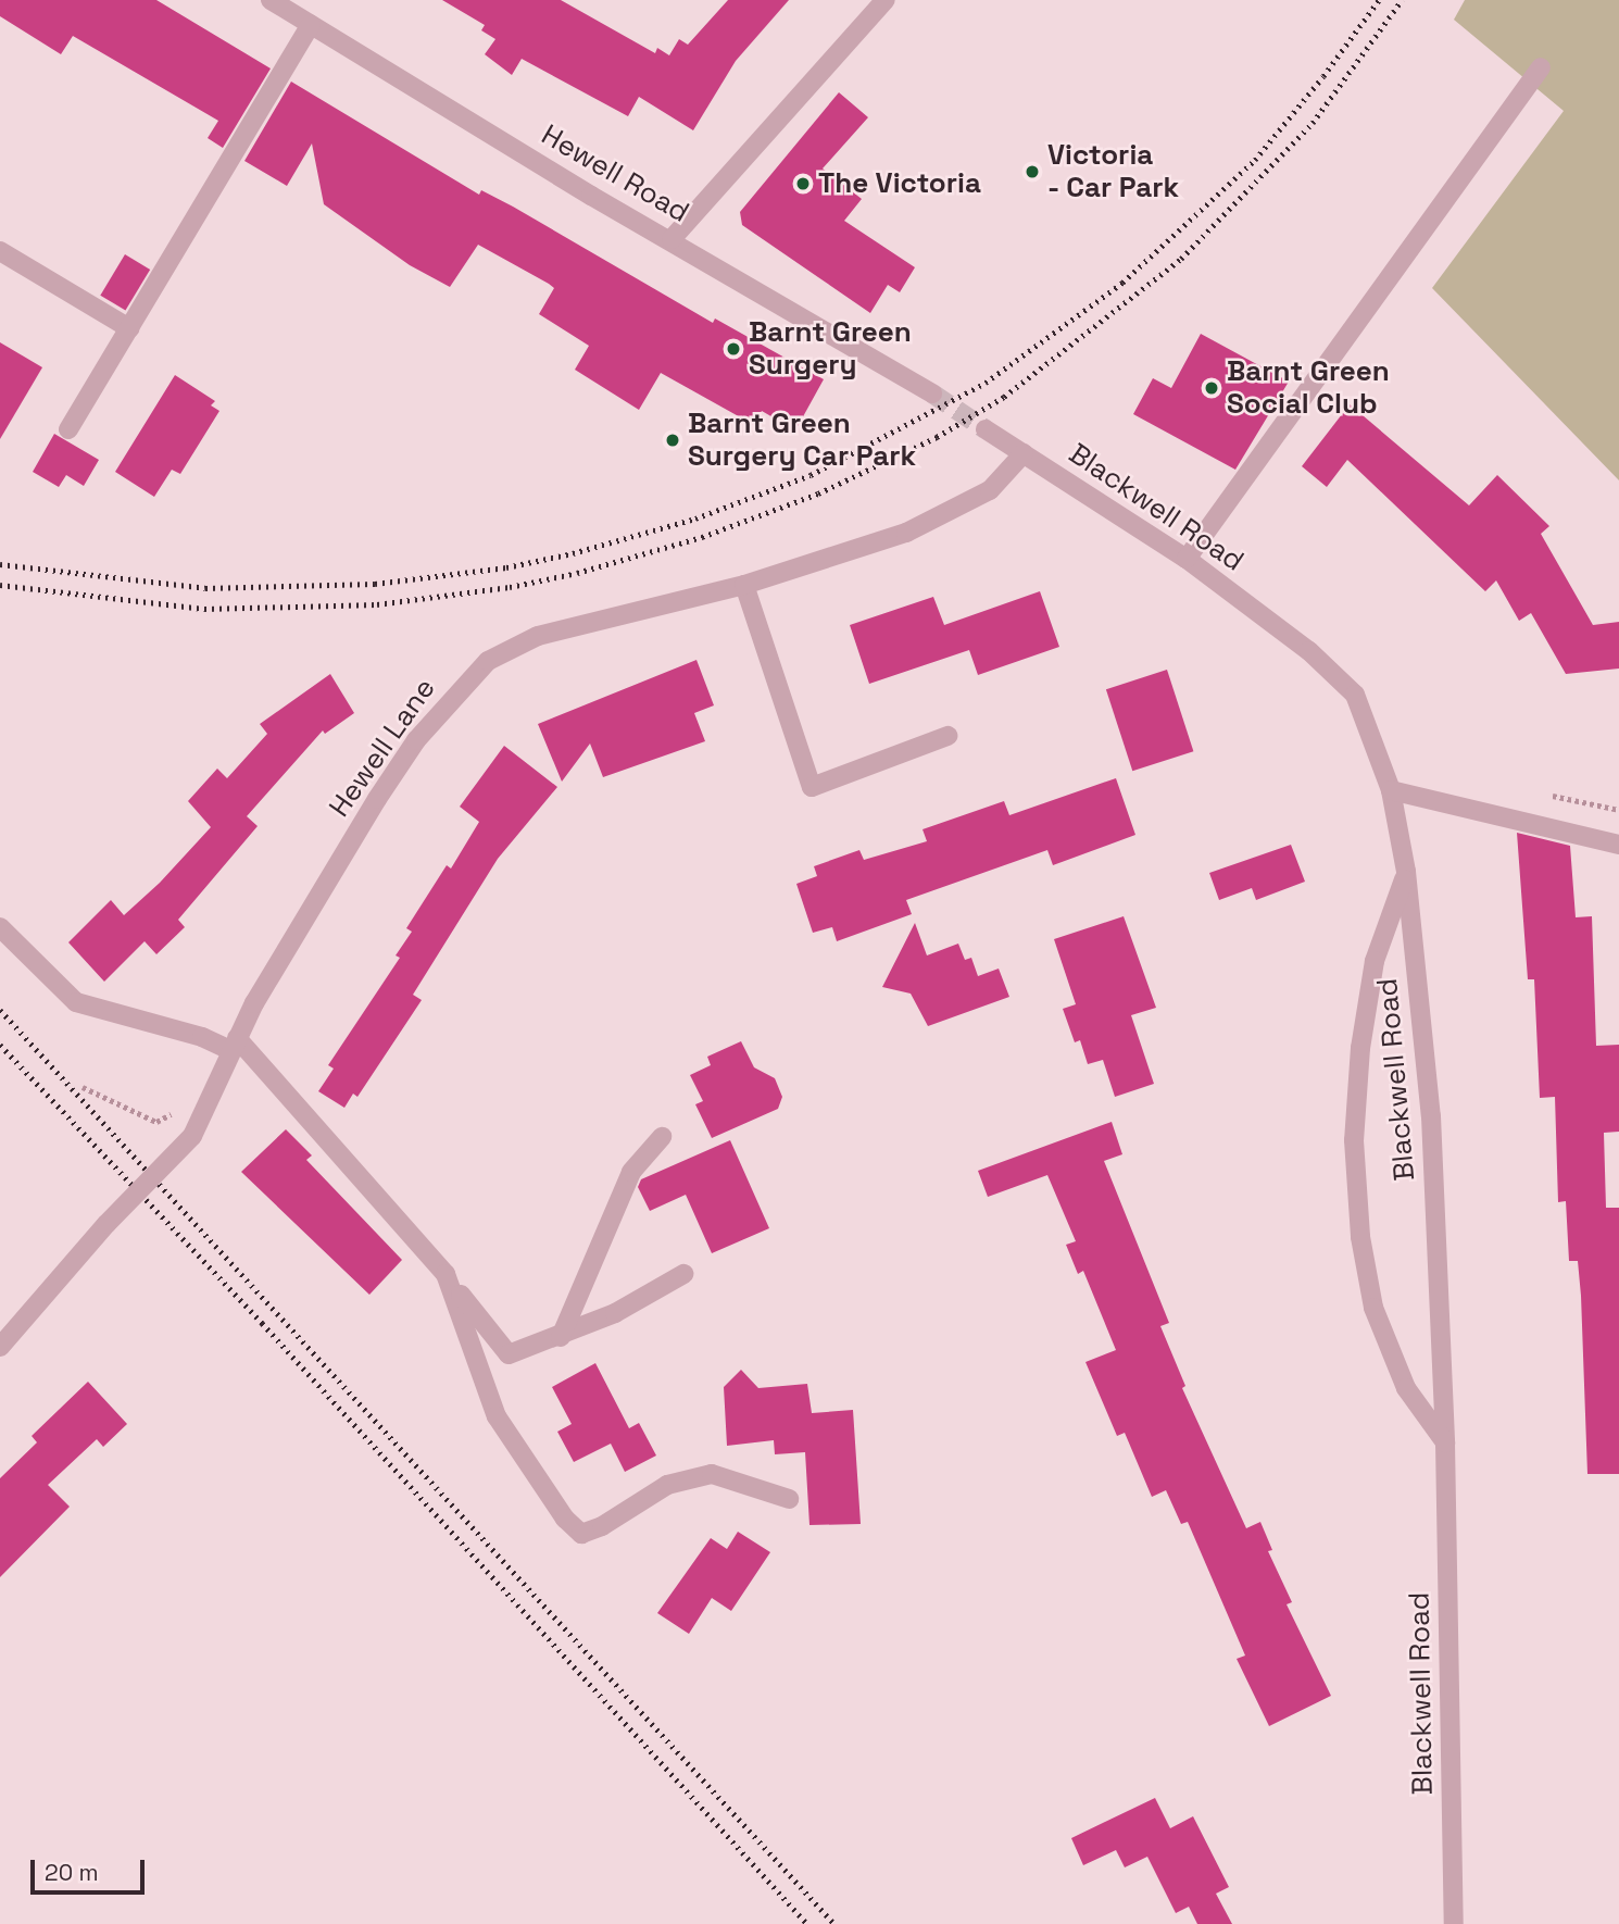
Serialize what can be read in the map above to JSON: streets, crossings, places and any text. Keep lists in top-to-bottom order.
{
  "streets": {
    "street": ["Hewell Road", "Blackwell Road", "Hewell Lane"]
  },
  "crossings": [
    ["Blackwell Road", "Hewell Lane"]
  ],
  "places": [
    "Victoria - Car Park",
    "The Victoria",
    "Barnt Green Surgery",
    "Barnt Green Social Club",
    "Barnt Green Surgery Car Park"
  ],
  "scale_bar": "20 m"
}
